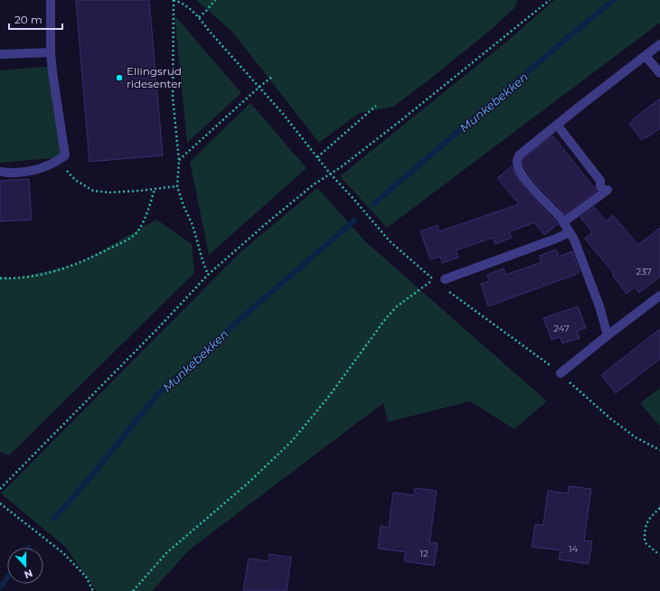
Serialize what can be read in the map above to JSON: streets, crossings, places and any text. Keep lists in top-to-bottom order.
{
  "water": ["Munkebekken"],
  "places": ["Ellingsrud ridesenter"],
  "house_numbers": [
    "237",
    "247",
    "14",
    "12"
  ],
  "scale_bar": "20 m",
  "north": "bottom"
}
